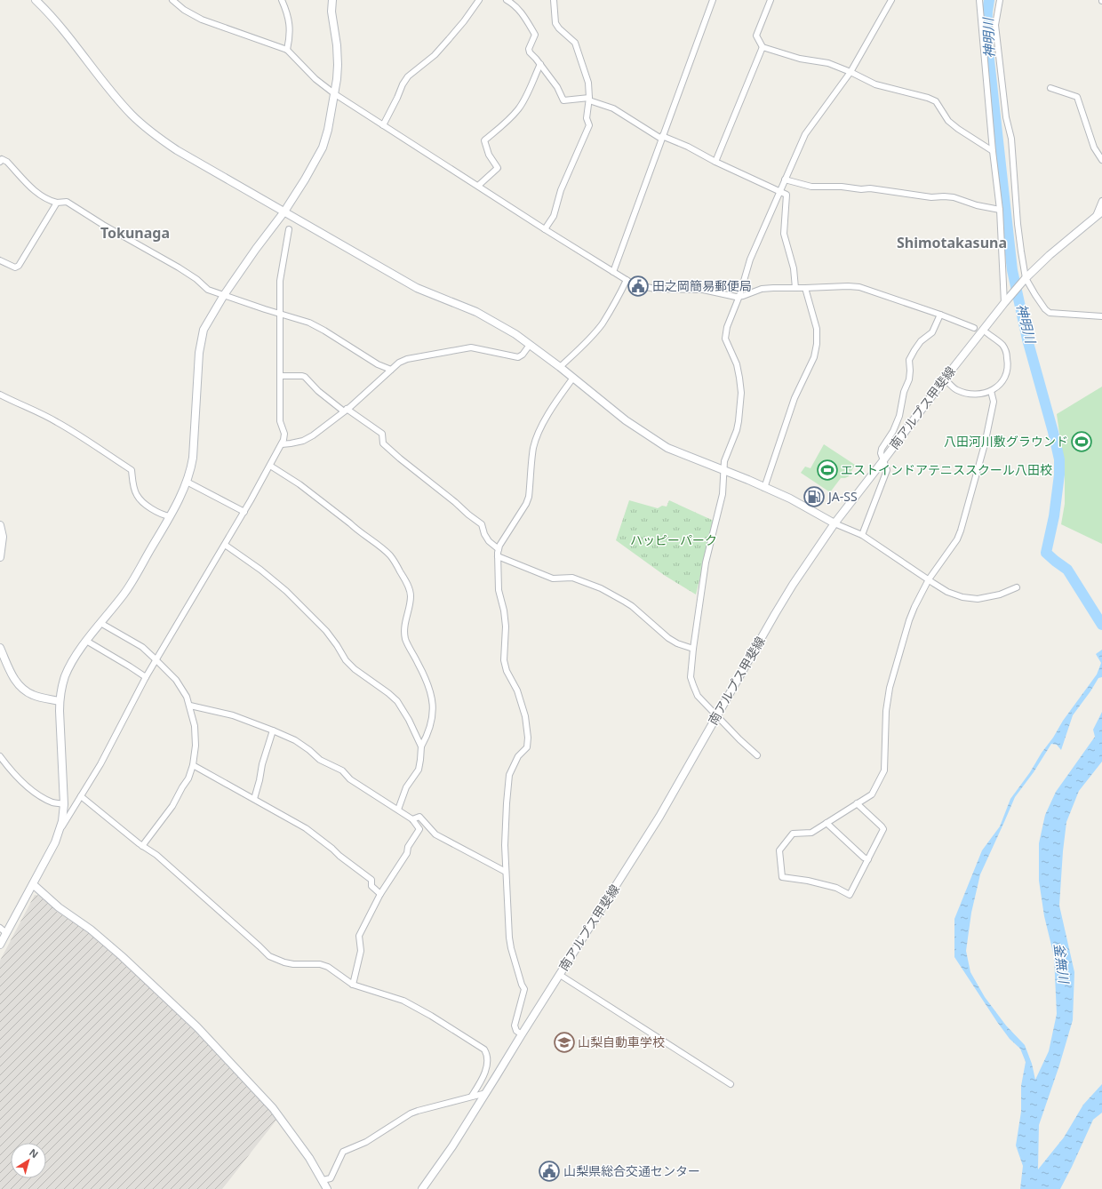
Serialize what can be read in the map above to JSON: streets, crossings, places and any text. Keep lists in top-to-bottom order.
{
  "streets": {
    "street": ["南アルプス甲斐線"]
  },
  "districts": ["Tokunaga", "Shimotakasuna"],
  "water": ["神明川", "釜無川"],
  "parks": ["ハッピーパーク"],
  "places": {
    "public building": ["田之岡簡易郵便局", "山梨県総合交通センター"],
    "sports": ["八田河川敷グラウンド", "エストインドアテニススクール八田校"],
    "fuel station": ["JA-SS"],
    "school or university": ["山梨自動車学校"]
  },
  "north": "top right"
}
